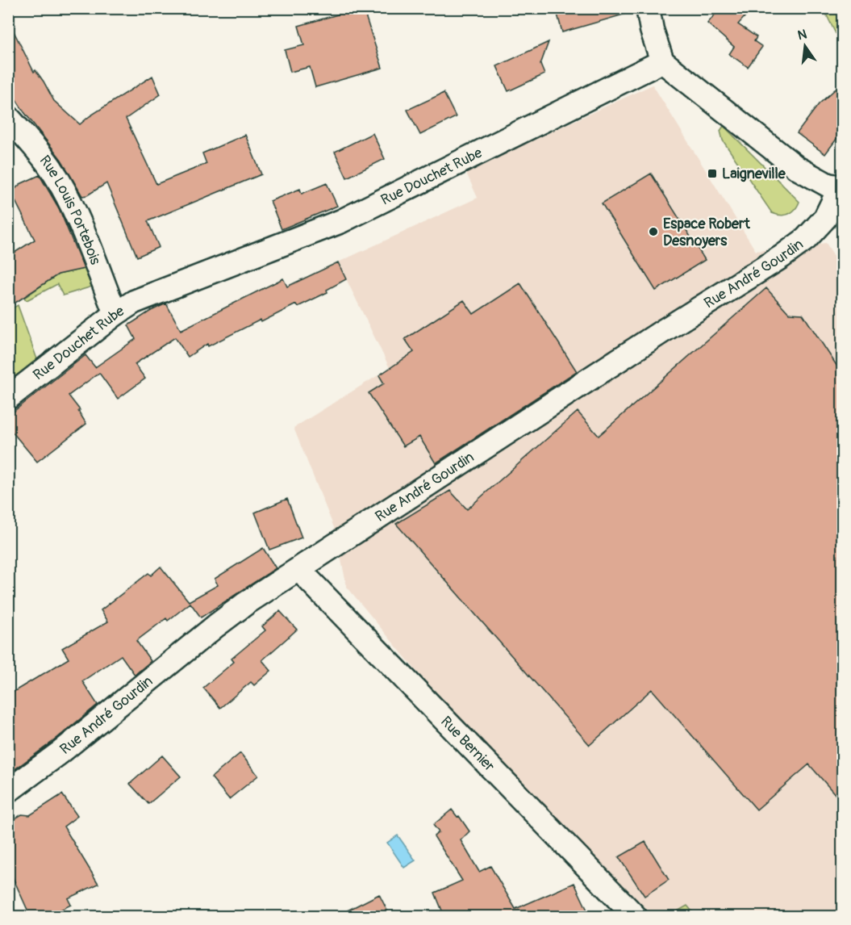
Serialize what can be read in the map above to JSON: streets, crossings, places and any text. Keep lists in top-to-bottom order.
{
  "streets": {
    "street": [
      "Rue Douchet Rube",
      "Rue Louis Portebois",
      "Rue André Gourdin",
      "Rue Bernier"
    ]
  },
  "crossings": [
    ["Rue Douchet Rube", "Rue Louis Portebois"],
    ["Rue André Gourdin", "Rue Bernier"]
  ],
  "places": {
    "transit": ["Laigneville"],
    "other": ["Espace Robert Desnoyers"]
  },
  "north": "top"
}
